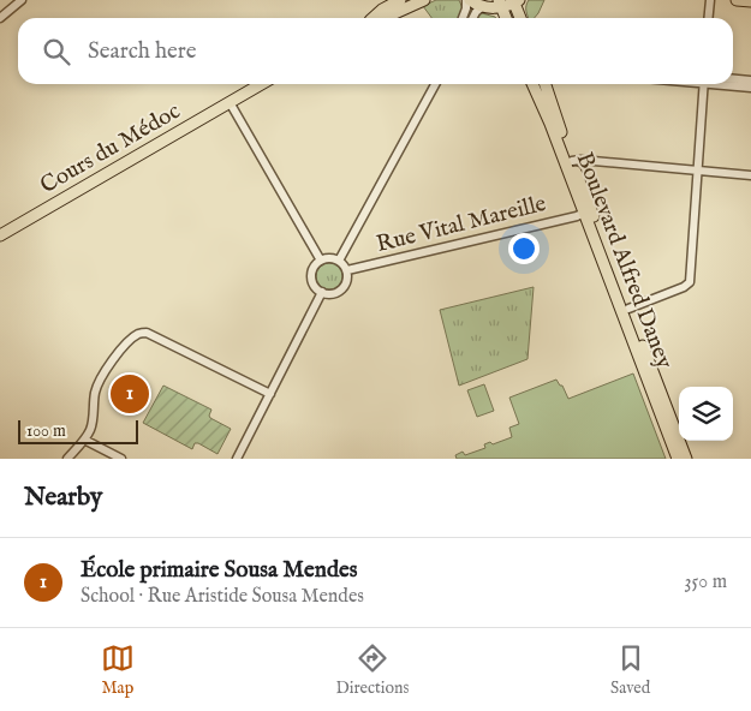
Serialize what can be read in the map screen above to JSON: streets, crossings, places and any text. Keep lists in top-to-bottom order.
{
  "streets": {
    "main road": ["Cours du Médoc", "Boulevard Alfred Daney"],
    "street": ["Rue Vital Mareille"]
  },
  "crossings": [
    ["Rue Vital Mareille", "Boulevard Alfred Daney"]
  ],
  "scale_bar": "100 m",
  "page": {
    "search": "Search here",
    "pins": "1",
    "scale": "100 m",
    "heading": "Nearby",
    "list": [
      {
        "mark": "1",
        "name": "École primaire Sousa Mendes",
        "note": "School · Rue Aristide Sousa Mendes",
        "value": "350 m"
      }
    ],
    "nav": ["Map", "Directions", "Saved"]
  }
}
